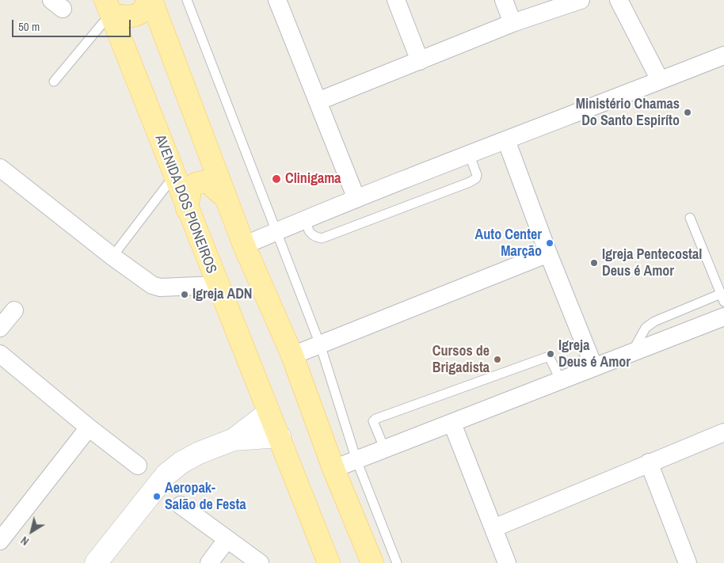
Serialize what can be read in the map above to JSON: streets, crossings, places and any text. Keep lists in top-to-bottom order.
{
  "streets": {
    "main road": ["AVENIDA DOS PIONEIROS"]
  },
  "places": [
    "Ministério Chamas Do Santo Espiríto",
    "Clinigama",
    "Auto Center Marção",
    "Igreja Pentecostal Deus é Amor",
    "Igreja ADN",
    "Igreja Deus é Amor",
    "Cursos de Brigadista",
    "Aeropak- Salão de Festa"
  ],
  "scale_bar": "50 m",
  "north": "bottom left"
}
